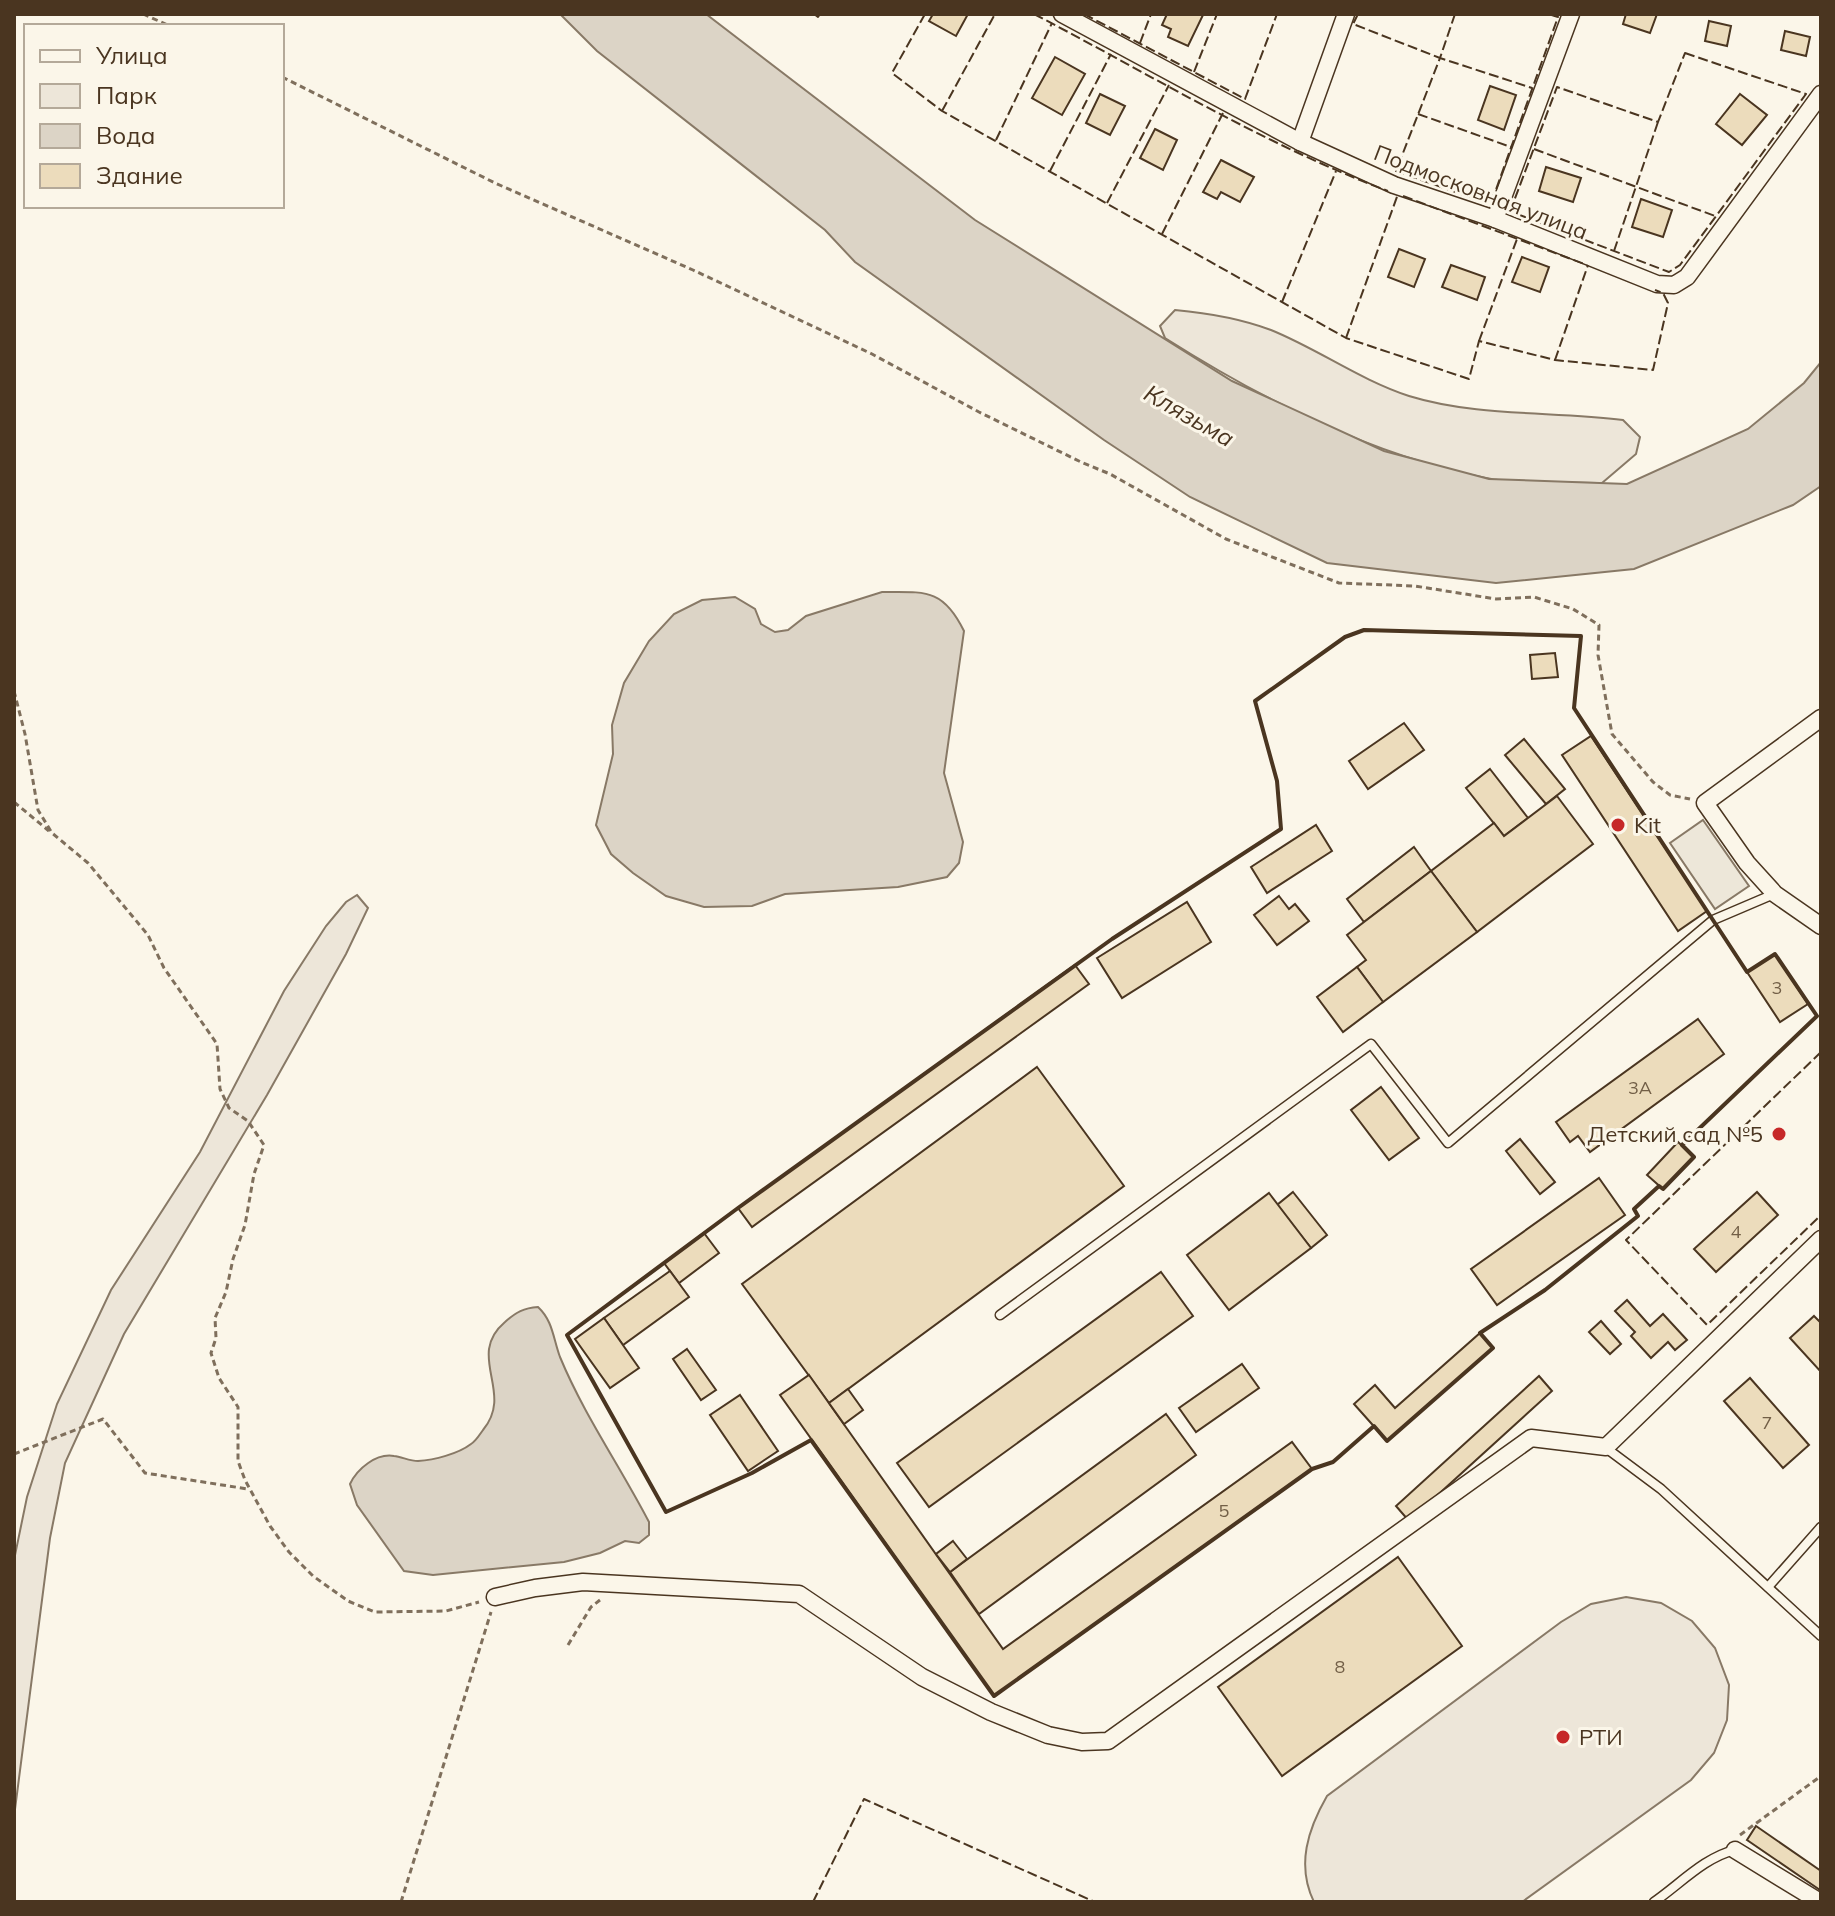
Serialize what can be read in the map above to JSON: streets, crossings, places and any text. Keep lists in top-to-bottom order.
{
  "streets": {
    "street": ["Подмосковная улица"]
  },
  "water": ["Клязьма"],
  "places": ["Kit", "Детский сад №5", "РТИ"],
  "house_numbers": [
    "3",
    "3А",
    "4",
    "7",
    "5",
    "8"
  ],
  "legend": [
    "Улица",
    "Парк",
    "Вода",
    "Здание"
  ]
}
